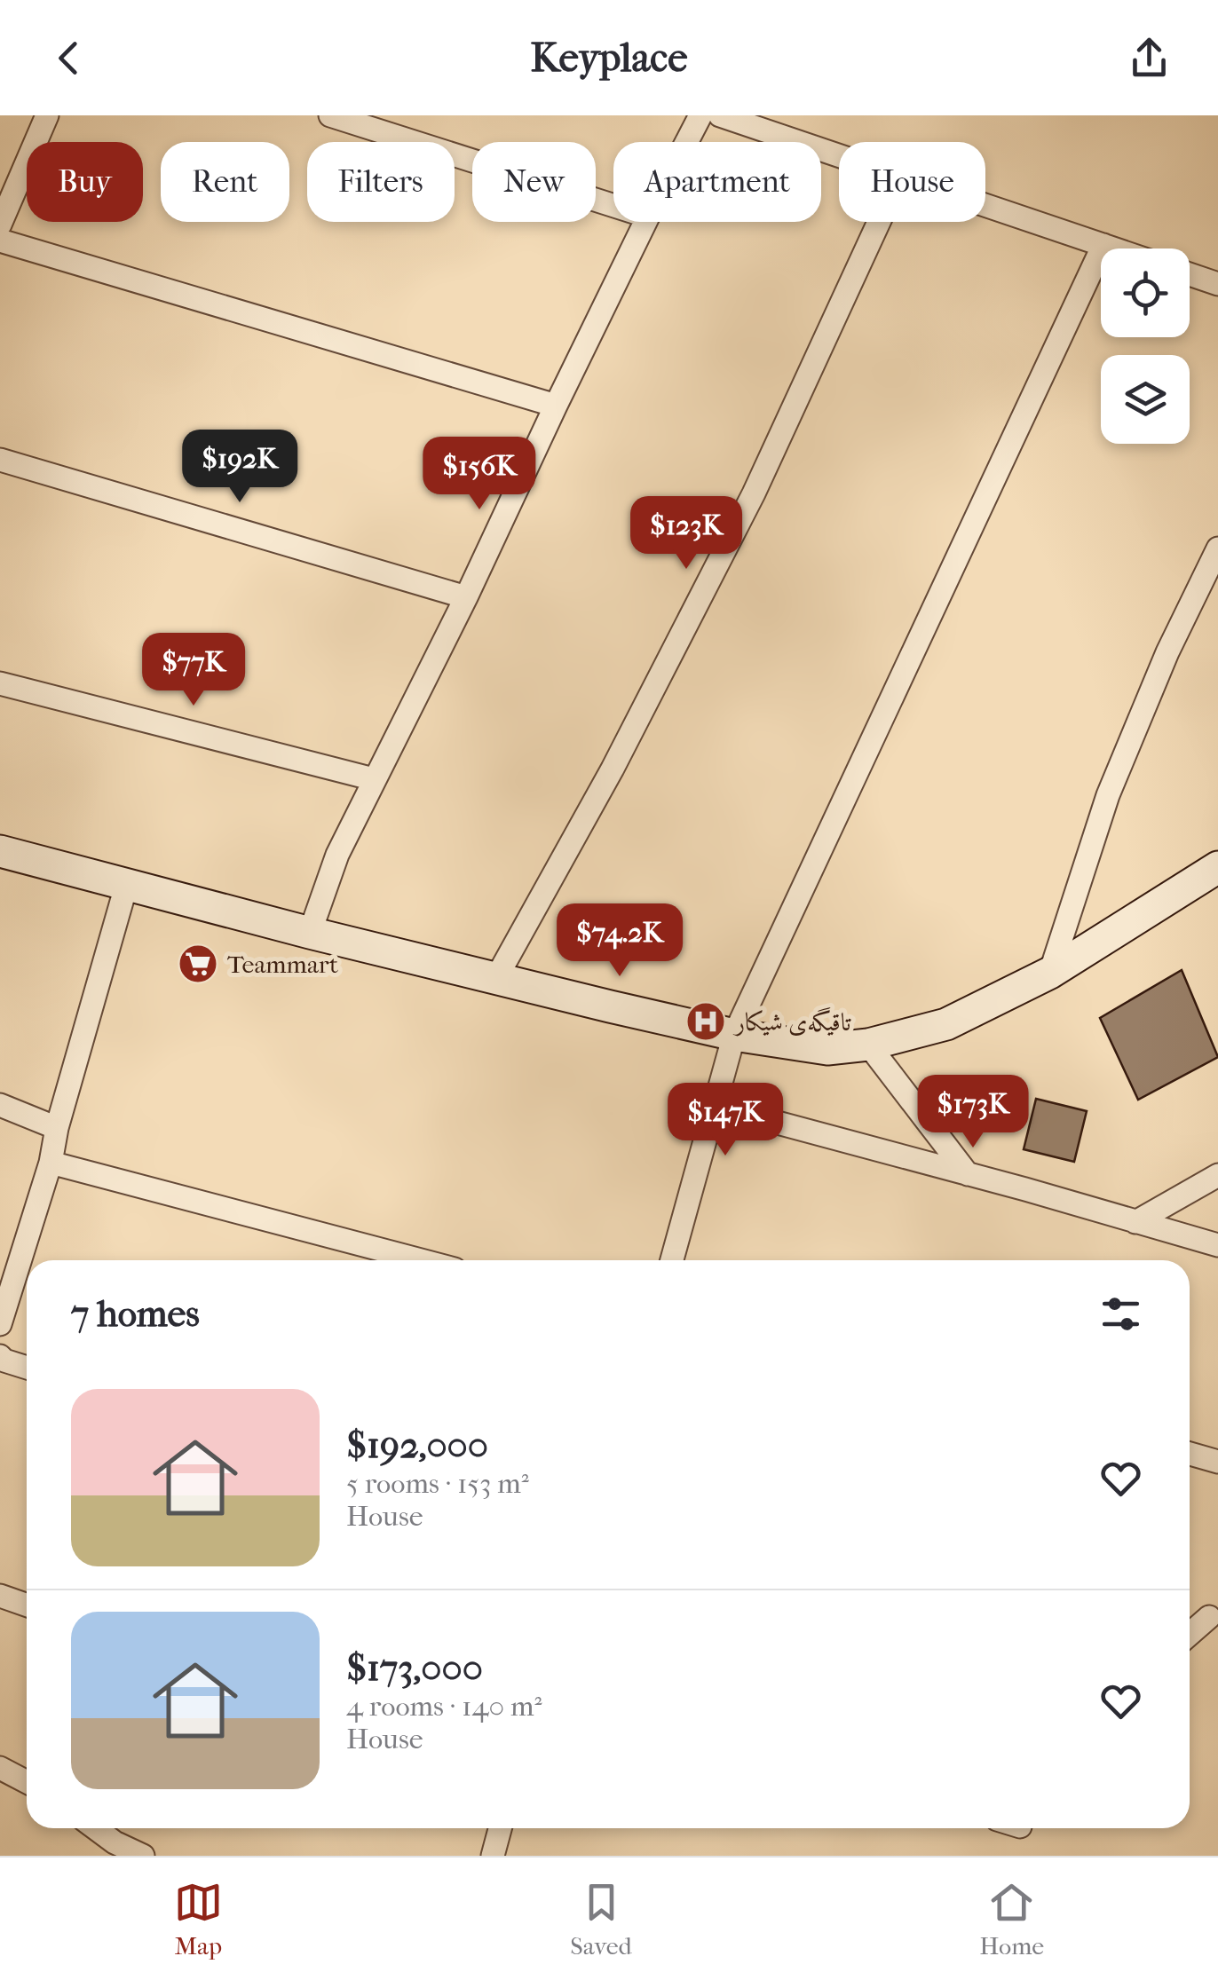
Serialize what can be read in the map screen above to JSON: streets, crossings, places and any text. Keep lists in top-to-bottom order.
{
  "places": {
    "supermarket": ["Teammart"],
    "hospital": ["تاقیگەی شیکار"]
  },
  "page": {
    "header": "Keyplace",
    "chip": [
      "Buy",
      "Rent",
      "Filters",
      "New",
      "Apartment",
      "House"
    ],
    "price": [
      "$192K",
      "$156K",
      "$123K",
      "$77K",
      "$74.2K",
      "$173K",
      "$147K"
    ],
    "heading": "7 homes",
    "list": [
      {
        "name": "$192,000",
        "note": "5 rooms · 153 m² · House"
      },
      {
        "name": "$173,000",
        "note": "4 rooms · 140 m² · House"
      }
    ],
    "tabs": ["Map", "Saved", "Home"]
  }
}
